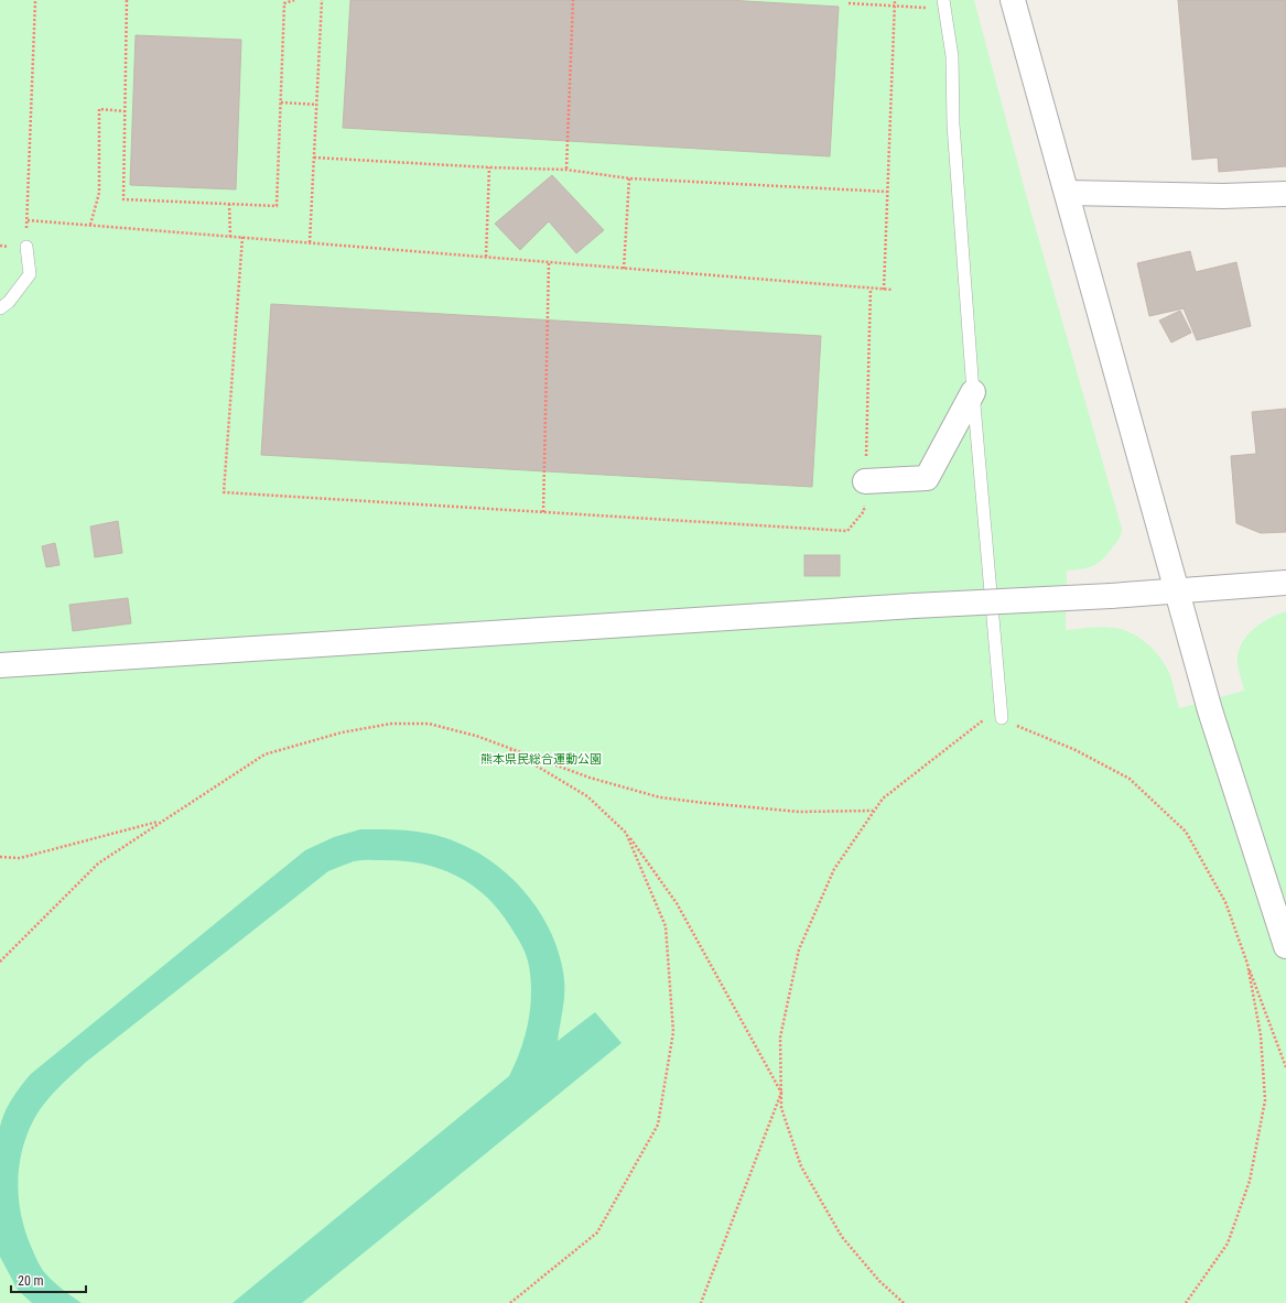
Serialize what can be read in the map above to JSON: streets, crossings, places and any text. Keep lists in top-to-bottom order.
{
  "parks": ["熊本県民総合運動公園"],
  "scale_bar": "20 m"
}
